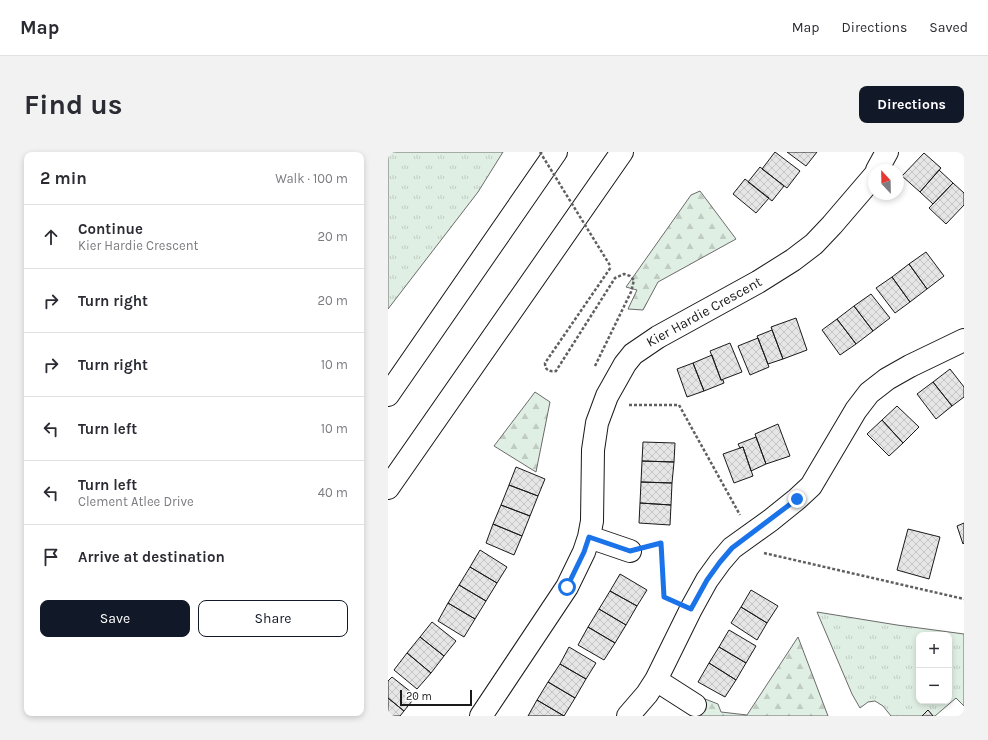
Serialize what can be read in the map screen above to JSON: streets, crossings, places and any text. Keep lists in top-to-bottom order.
{
  "streets": {
    "main road": ["Kier Hardie Crescent"]
  },
  "scale_bar": "20 m",
  "north": "top",
  "page": {
    "header": "Map",
    "nav": ["Map", "Directions", "Saved"],
    "buttons": [
      "Directions",
      ["Save", "Share"]
    ],
    "title": "Find us",
    "heading": ["2 min", "Walk · 100 m"],
    "list": [
      ["Continue", "Kier Hardie Crescent", "20 m"],
      ["Turn right", "20 m"],
      ["Turn right", "10 m"],
      ["Turn left", "10 m"],
      ["Turn left", "Clement Atlee Drive", "40 m"],
      "Arrive at destination"
    ],
    "map_buttons": ["+", "−"],
    "scale": "20 m"
  }
}
